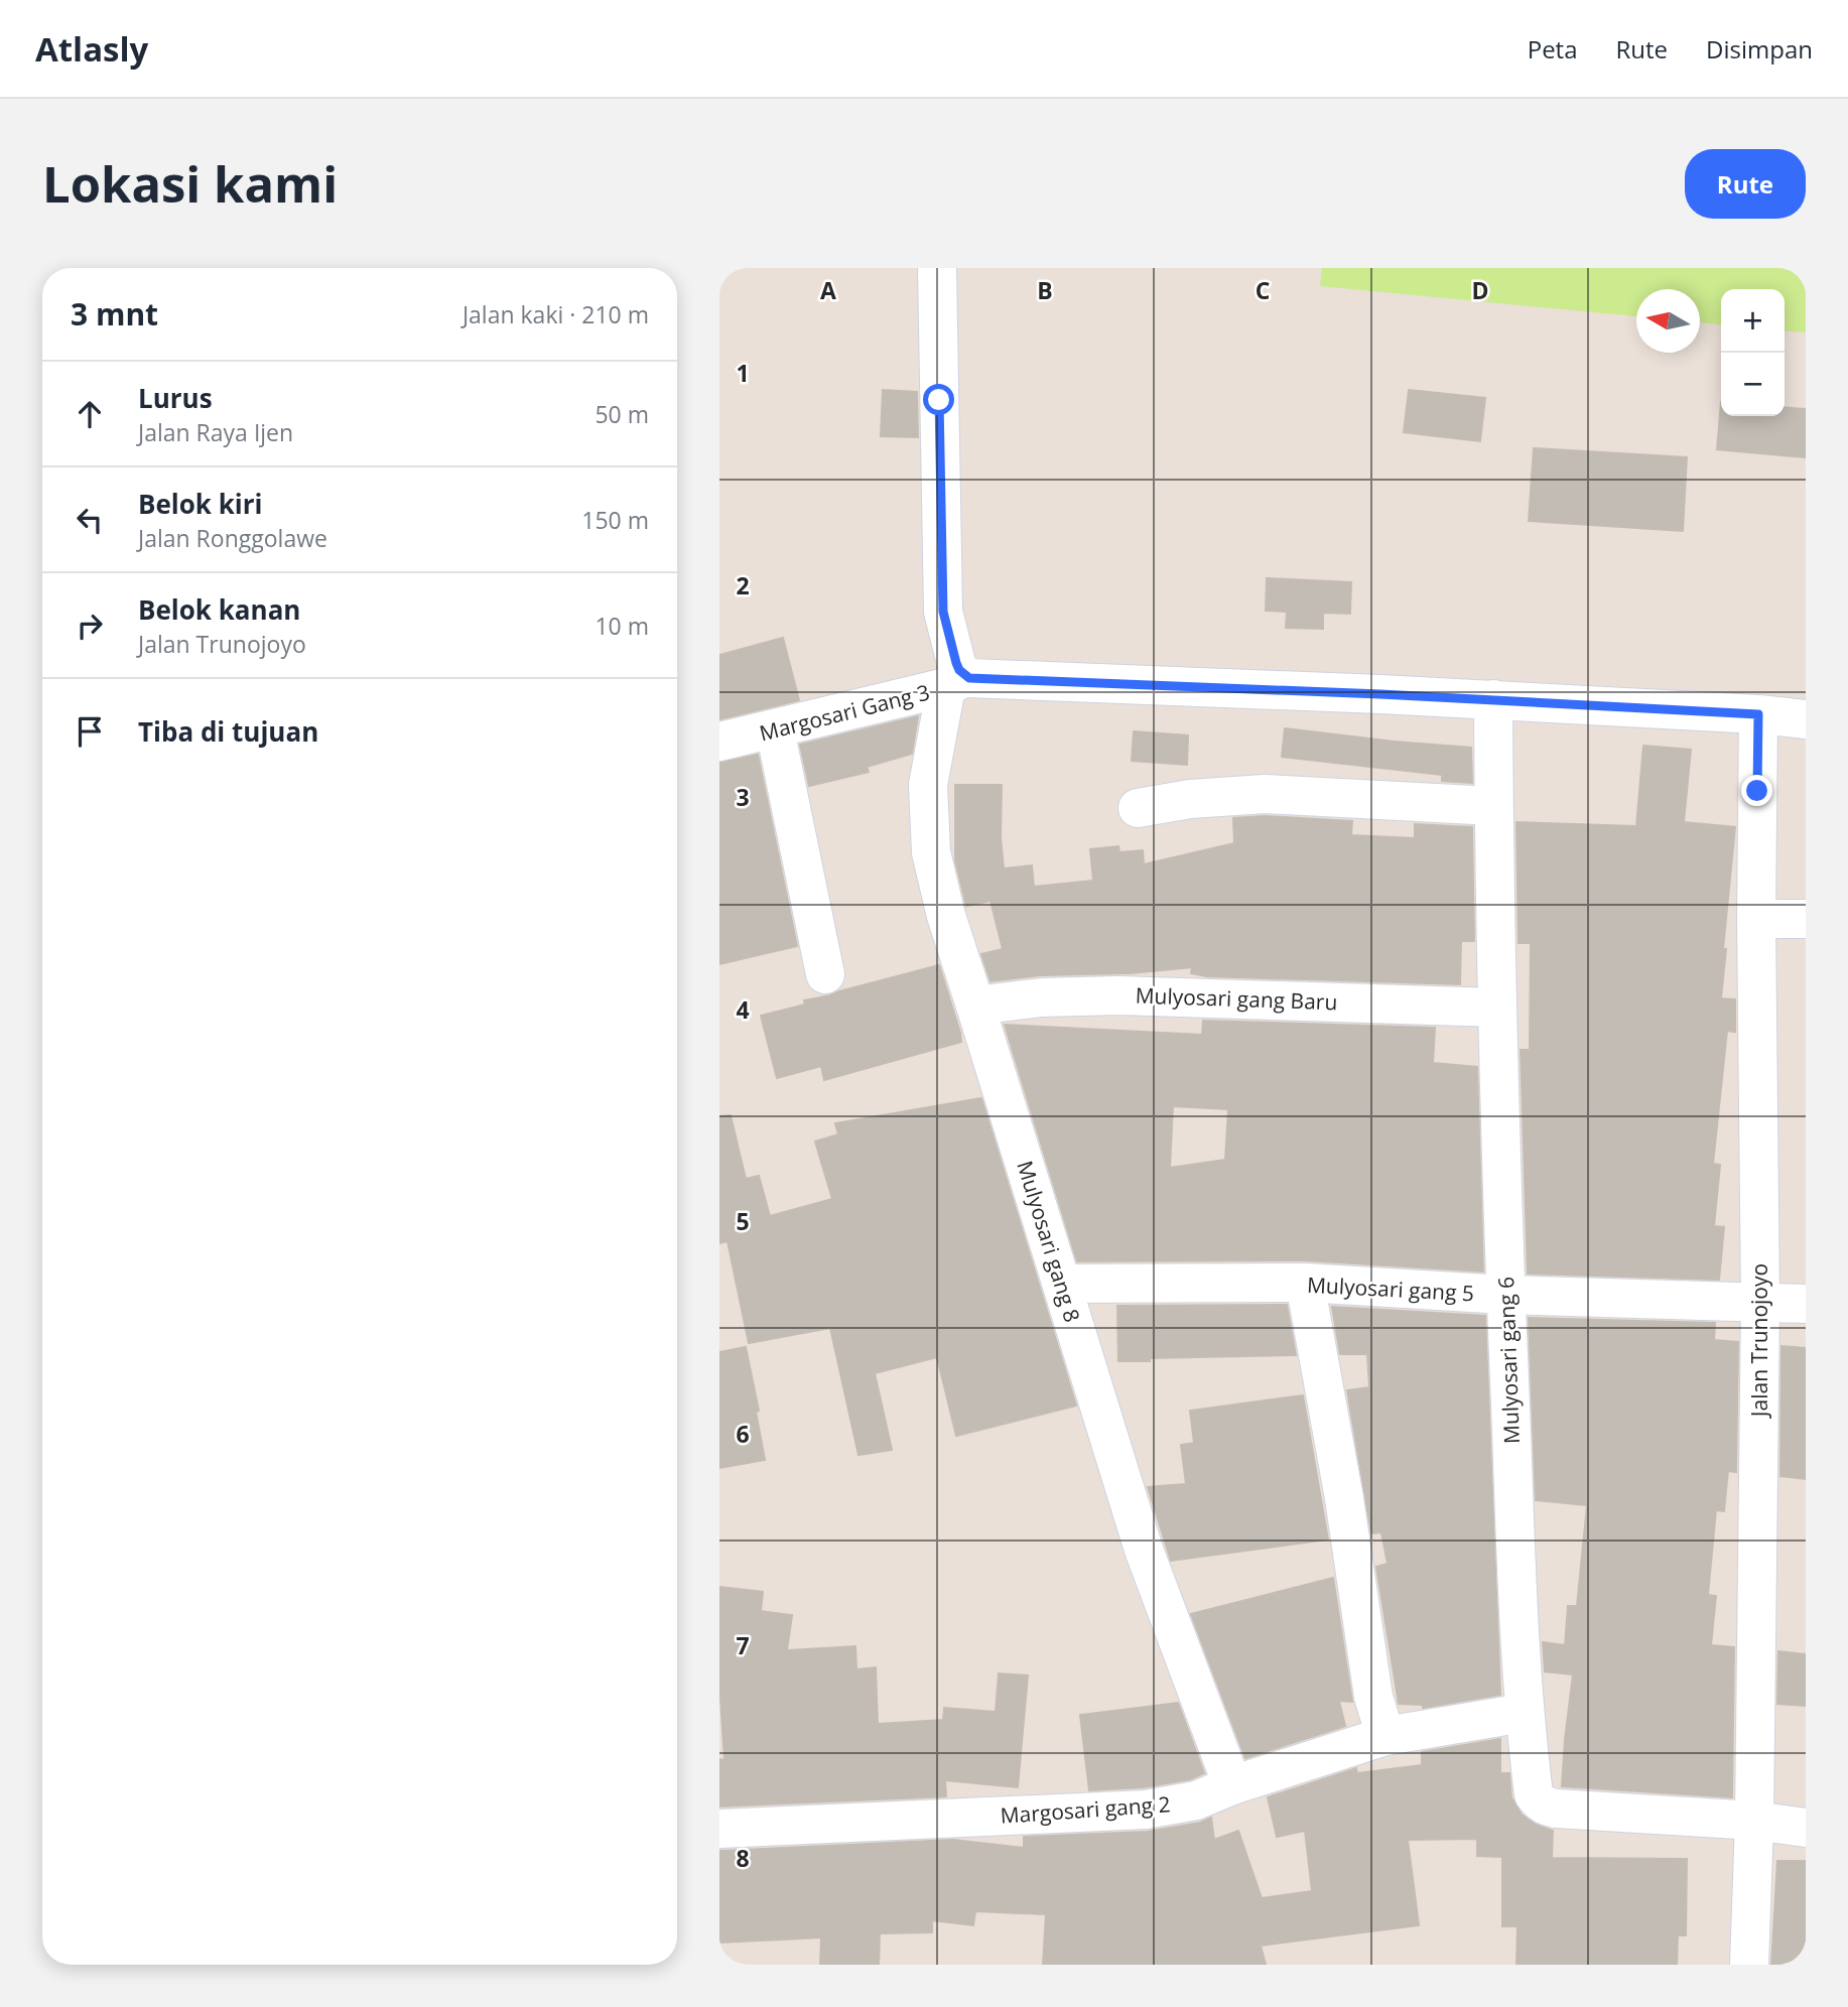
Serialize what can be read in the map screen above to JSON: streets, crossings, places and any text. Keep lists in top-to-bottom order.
{
  "streets": {
    "street": [
      "Margosari Gang 3",
      "Mulyosari gang Baru",
      "Mulyosari gang 8",
      "Mulyosari gang 5",
      "Jalan Trunojoyo",
      "Mulyosari gang 6",
      "Margosari gang 2"
    ]
  },
  "crossings": [
    ["Margosari Gang 3", "Mulyosari gang 8"],
    ["Margosari Gang 3", "Jalan Trunojoyo"],
    ["Margosari Gang 3", "Mulyosari gang 6"],
    ["Mulyosari gang Baru", "Mulyosari gang 8"],
    ["Mulyosari gang Baru", "Mulyosari gang 6"],
    ["Mulyosari gang 8", "Mulyosari gang 5"],
    ["Mulyosari gang 8", "Margosari gang 2"],
    ["Mulyosari gang 5", "Jalan Trunojoyo"],
    ["Mulyosari gang 5", "Mulyosari gang 6"],
    ["Jalan Trunojoyo", "Mulyosari gang 6"],
    ["Mulyosari gang 6", "Margosari gang 2"]
  ],
  "north": "left",
  "page": {
    "header": "Atlasly",
    "nav": ["Peta", "Rute", "Disimpan"],
    "buttons": "Rute",
    "title": "Lokasi kami",
    "heading": ["3 mnt", "Jalan kaki · 210 m"],
    "map_buttons": ["+", "−"],
    "list": [
      ["Lurus", "Jalan Raya Ijen", "50 m"],
      ["Belok kiri", "Jalan Ronggolawe", "150 m"],
      ["Belok kanan", "Jalan Trunojoyo", "10 m"],
      "Tiba di tujuan"
    ]
  },
  "grid": {
    "columns": [
      "A",
      "B",
      "C",
      "D"
    ],
    "rows": [
      "1",
      "2",
      "3",
      "4",
      "5",
      "6",
      "7",
      "8"
    ]
  }
}
